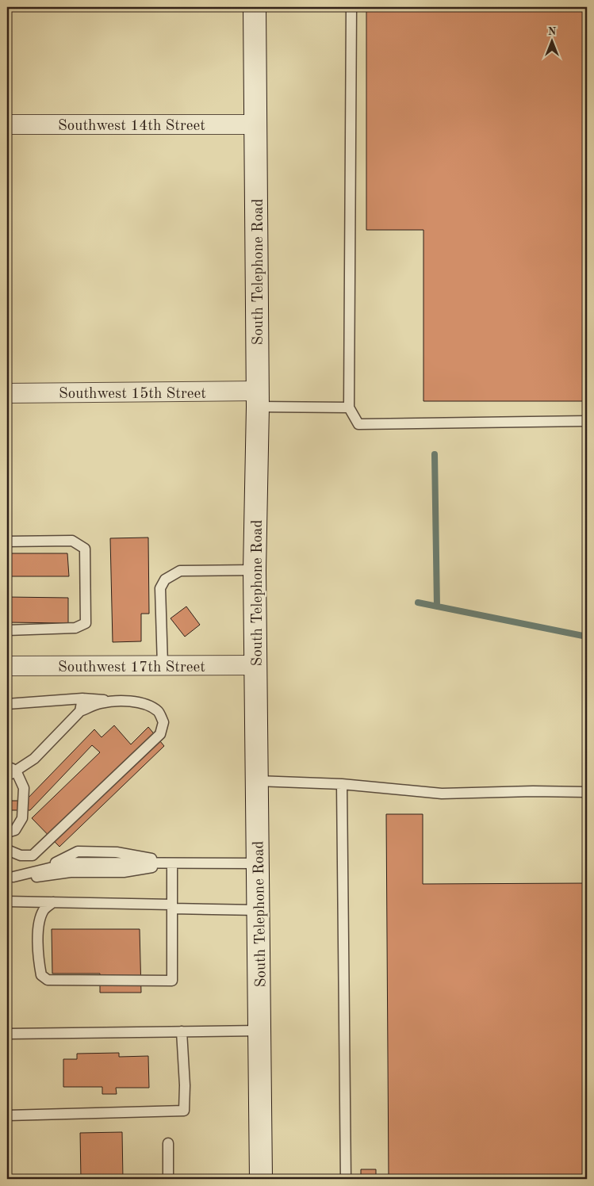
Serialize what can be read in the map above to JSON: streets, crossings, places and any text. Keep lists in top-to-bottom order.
{
  "streets": {
    "main road": ["South Telephone Road"],
    "street": ["Southwest 14th Street", "Southwest 15th Street", "Southwest 17th Street"]
  },
  "crossings": [
    ["Southwest 14th Street", "South Telephone Road"],
    ["South Telephone Road", "Southwest 15th Street"],
    ["South Telephone Road", "Southwest 17th Street"]
  ],
  "north": "top"
}
